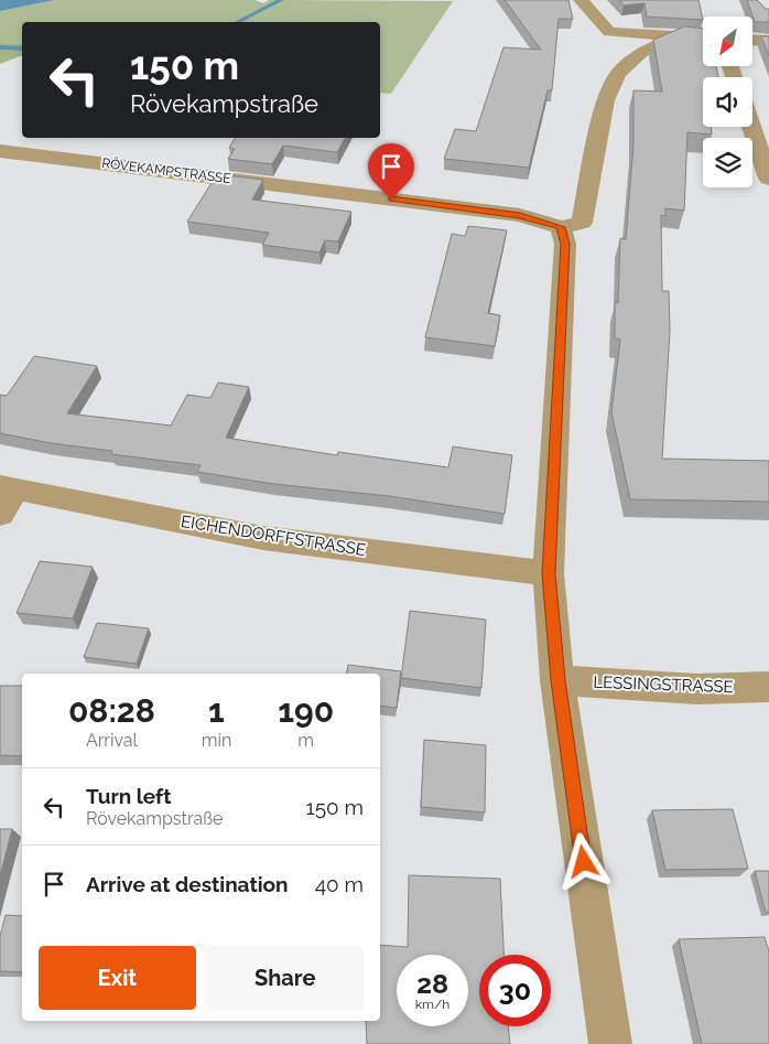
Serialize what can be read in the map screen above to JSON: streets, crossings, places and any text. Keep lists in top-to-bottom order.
{
  "streets": {
    "street": ["RÖVEKAMPSTRASSE", "EICHENDORFFSTRASSE", "LESSINGSTRASSE"]
  },
  "north": "bottom left",
  "page": {
    "turn": ["150 m", "Rövekampstraße"],
    "eta": [
      "08:28",
      "Arrival",
      "1",
      "min",
      "190",
      "m"
    ],
    "list": [
      {
        "name": "Turn left",
        "note": "Rövekampstraße",
        "value": "150 m"
      },
      {
        "name": "Arrive at destination",
        "value": "40 m"
      }
    ],
    "buttons": ["Exit", "Share"],
    "speed": "28 km/h",
    "limit": "30"
  }
}
